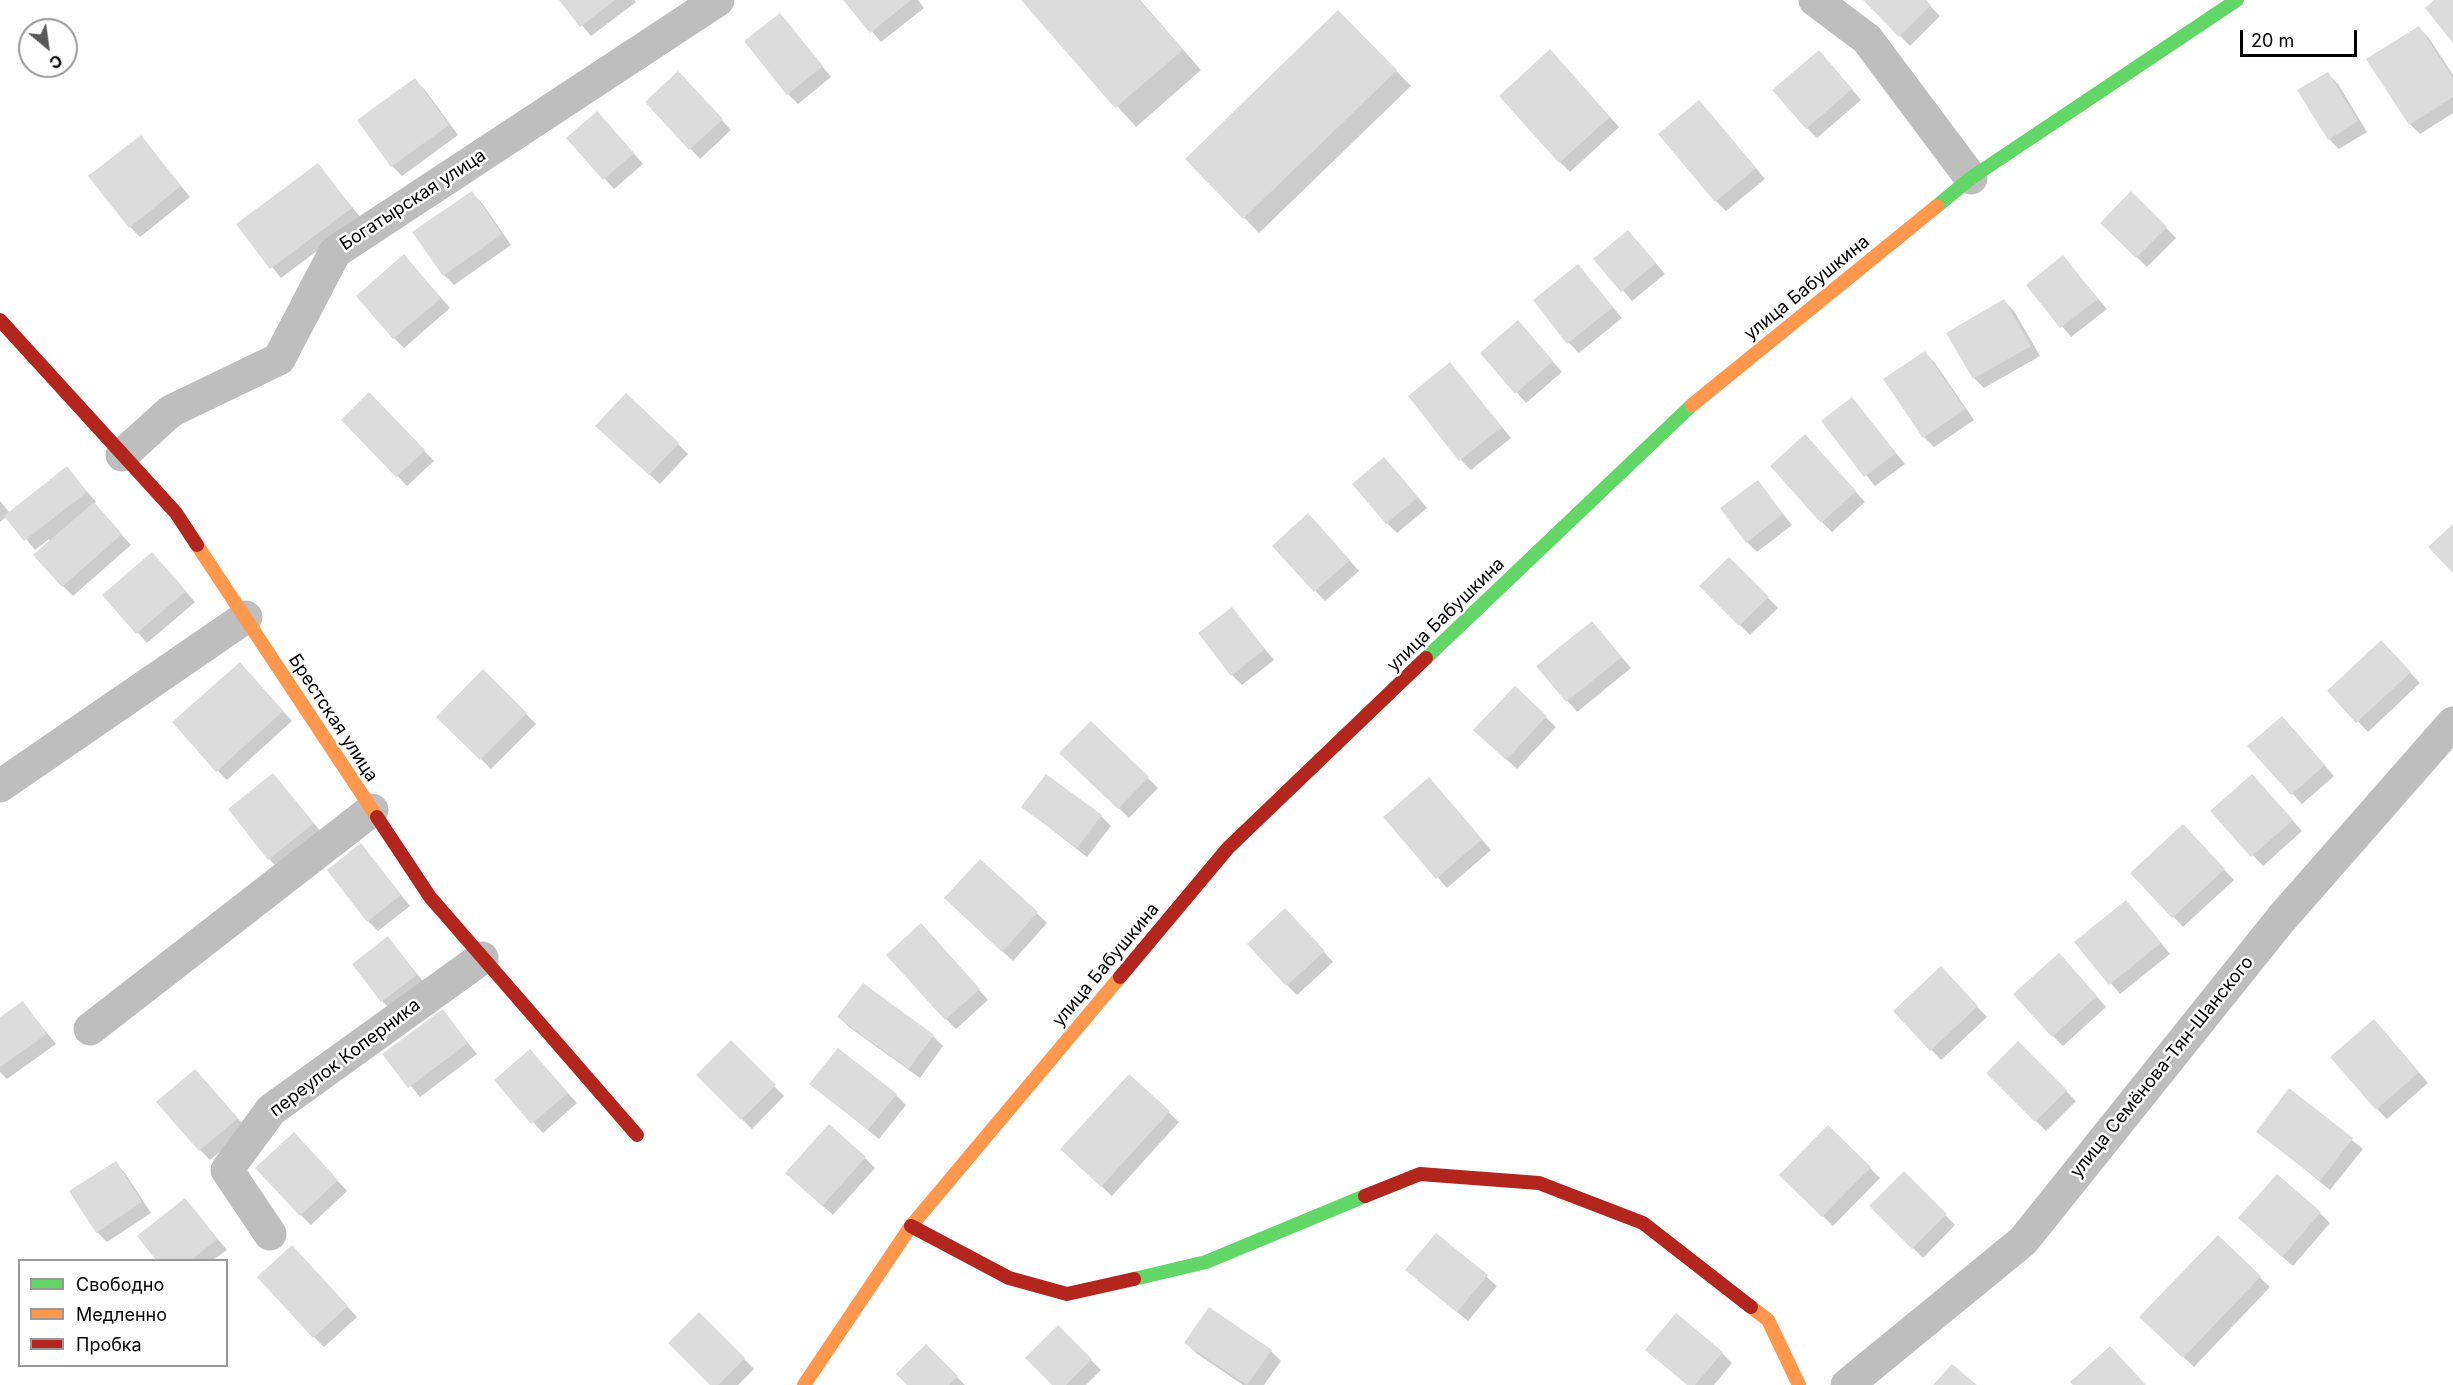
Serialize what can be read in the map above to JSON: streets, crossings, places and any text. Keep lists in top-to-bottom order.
{
  "streets": {
    "street": [
      "Богатырская улица",
      "улица Бабушкина",
      "Брестская улица",
      "переулок Коперника",
      "улица Семёнова-Тян-Шанского"
    ]
  },
  "crossings": [
    ["Богатырская улица", "Брестская улица"],
    ["Брестская улица", "переулок Коперника"]
  ],
  "legend": ["Свободно", "Медленно", "Пробка"],
  "scale_bar": "20 m",
  "north": "bottom right"
}
